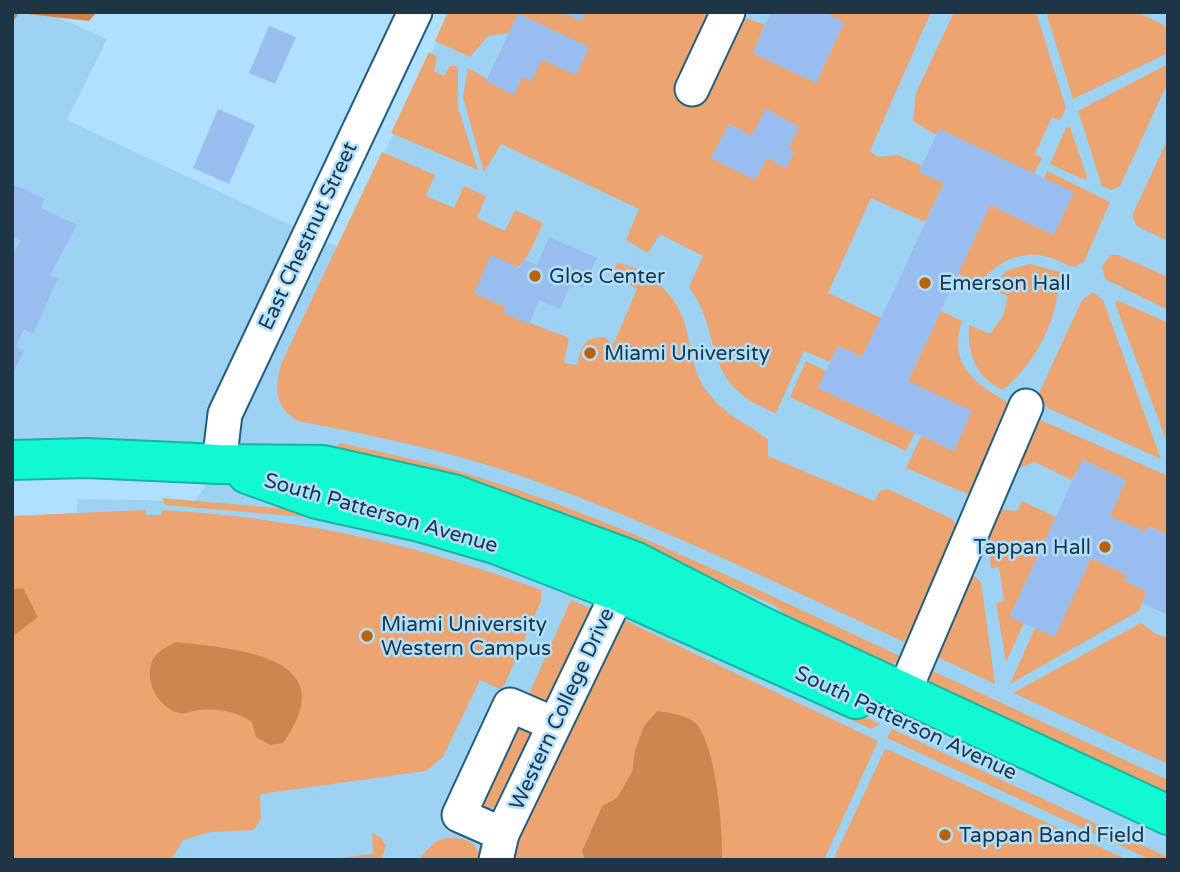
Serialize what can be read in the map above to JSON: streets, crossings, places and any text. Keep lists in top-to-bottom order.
{
  "streets": {
    "highway": ["South Patterson Avenue"],
    "street": ["East Chestnut Street", "Western College Drive"]
  },
  "crossings": [
    ["East Chestnut Street", "South Patterson Avenue"],
    ["South Patterson Avenue", "Western College Drive"]
  ],
  "places": [
    "Glos Center",
    "Emerson Hall",
    "Miami University",
    "Tappan Hall",
    "Miami University Western Campus",
    "Tappan Band Field"
  ]
}
